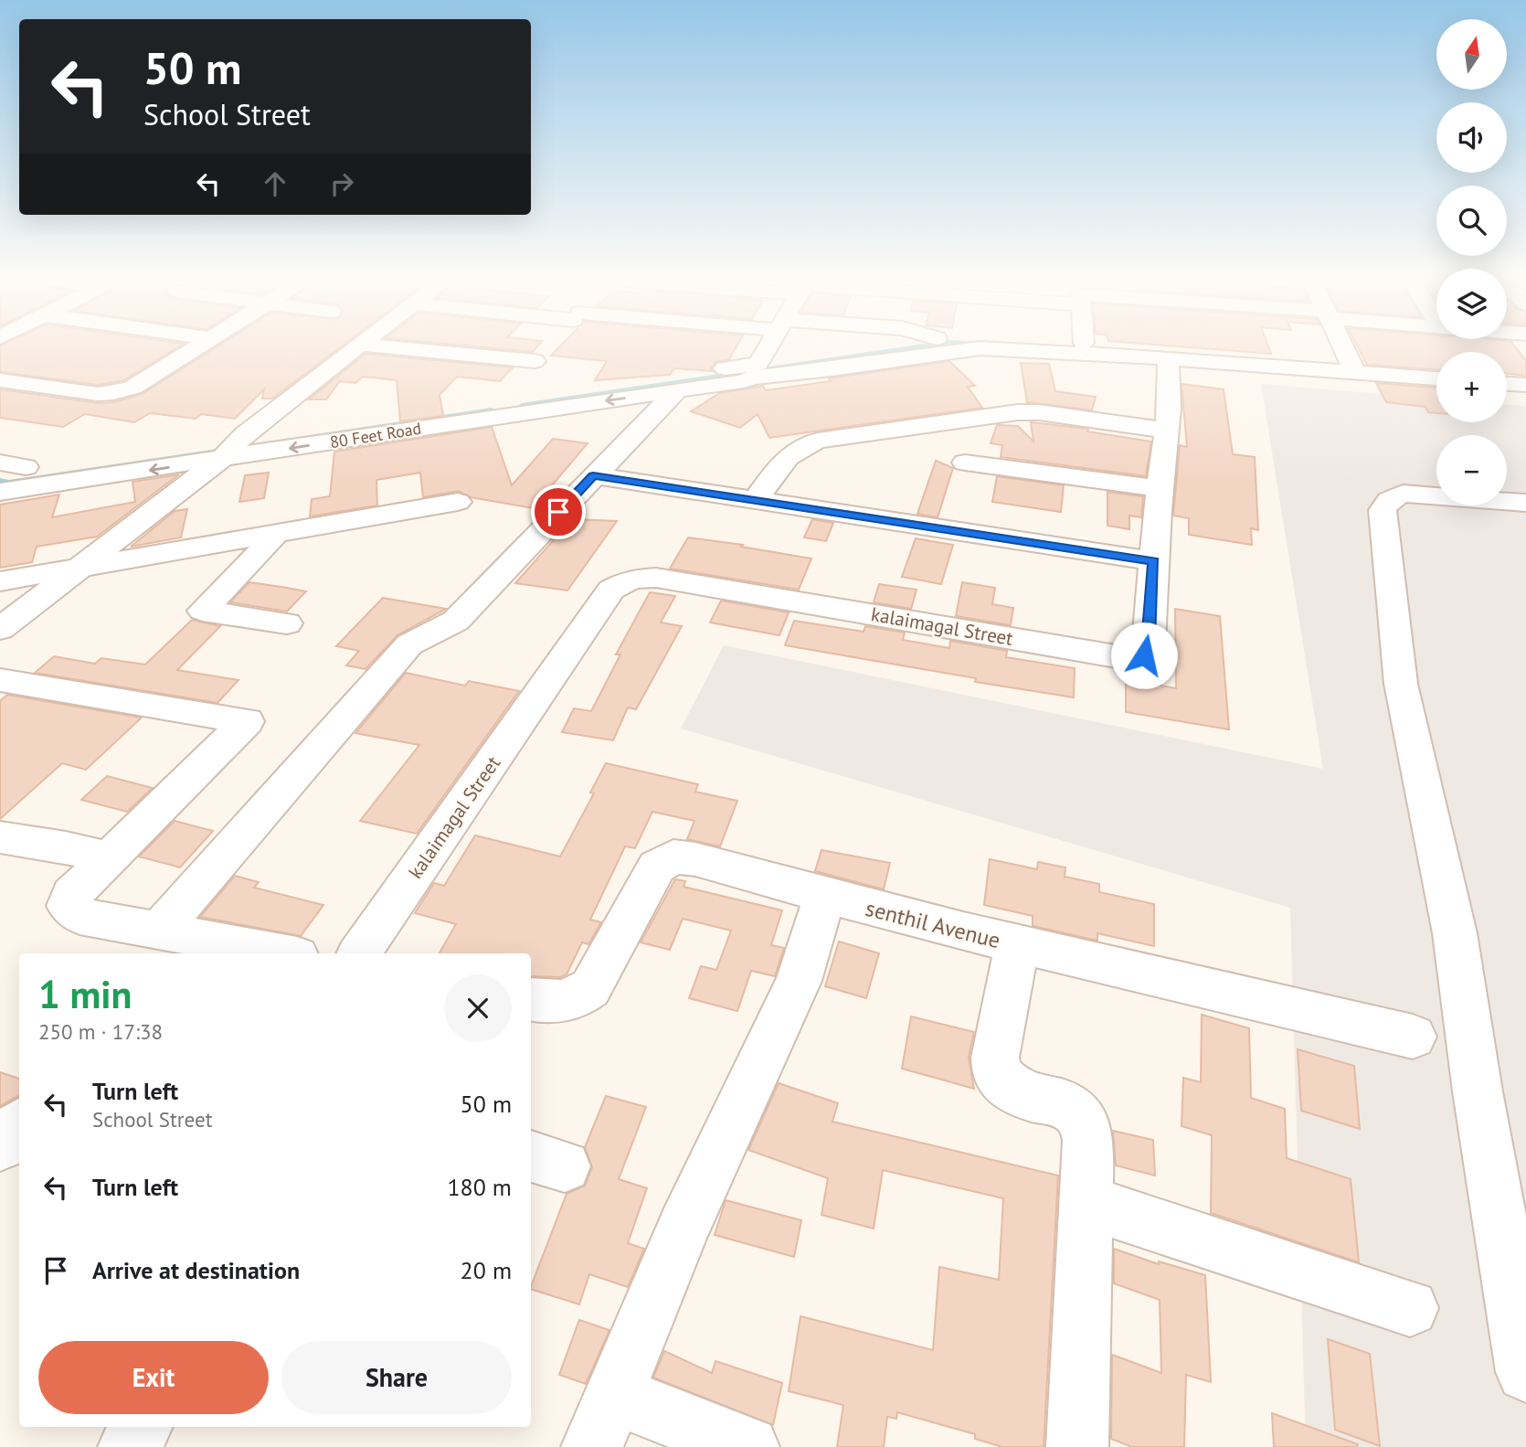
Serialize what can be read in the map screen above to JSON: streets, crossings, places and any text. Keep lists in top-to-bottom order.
{
  "streets": {
    "street": ["80 Feet Road", "kalaimagal Street", "senthil Avenue"]
  },
  "crossings": [
    ["80 Feet Road", "kalaimagal Street"]
  ],
  "north": "top",
  "page": {
    "map_buttons": ["+", "−"],
    "turn": ["50 m", "School Street"],
    "heading": ["1 min", "250 m · 17:38"],
    "list": [
      {
        "name": "Turn left",
        "note": "School Street",
        "value": "50 m"
      },
      {
        "name": "Turn left",
        "value": "180 m"
      },
      {
        "name": "Arrive at destination",
        "value": "20 m"
      }
    ],
    "buttons": ["Exit", "Share"]
  }
}
